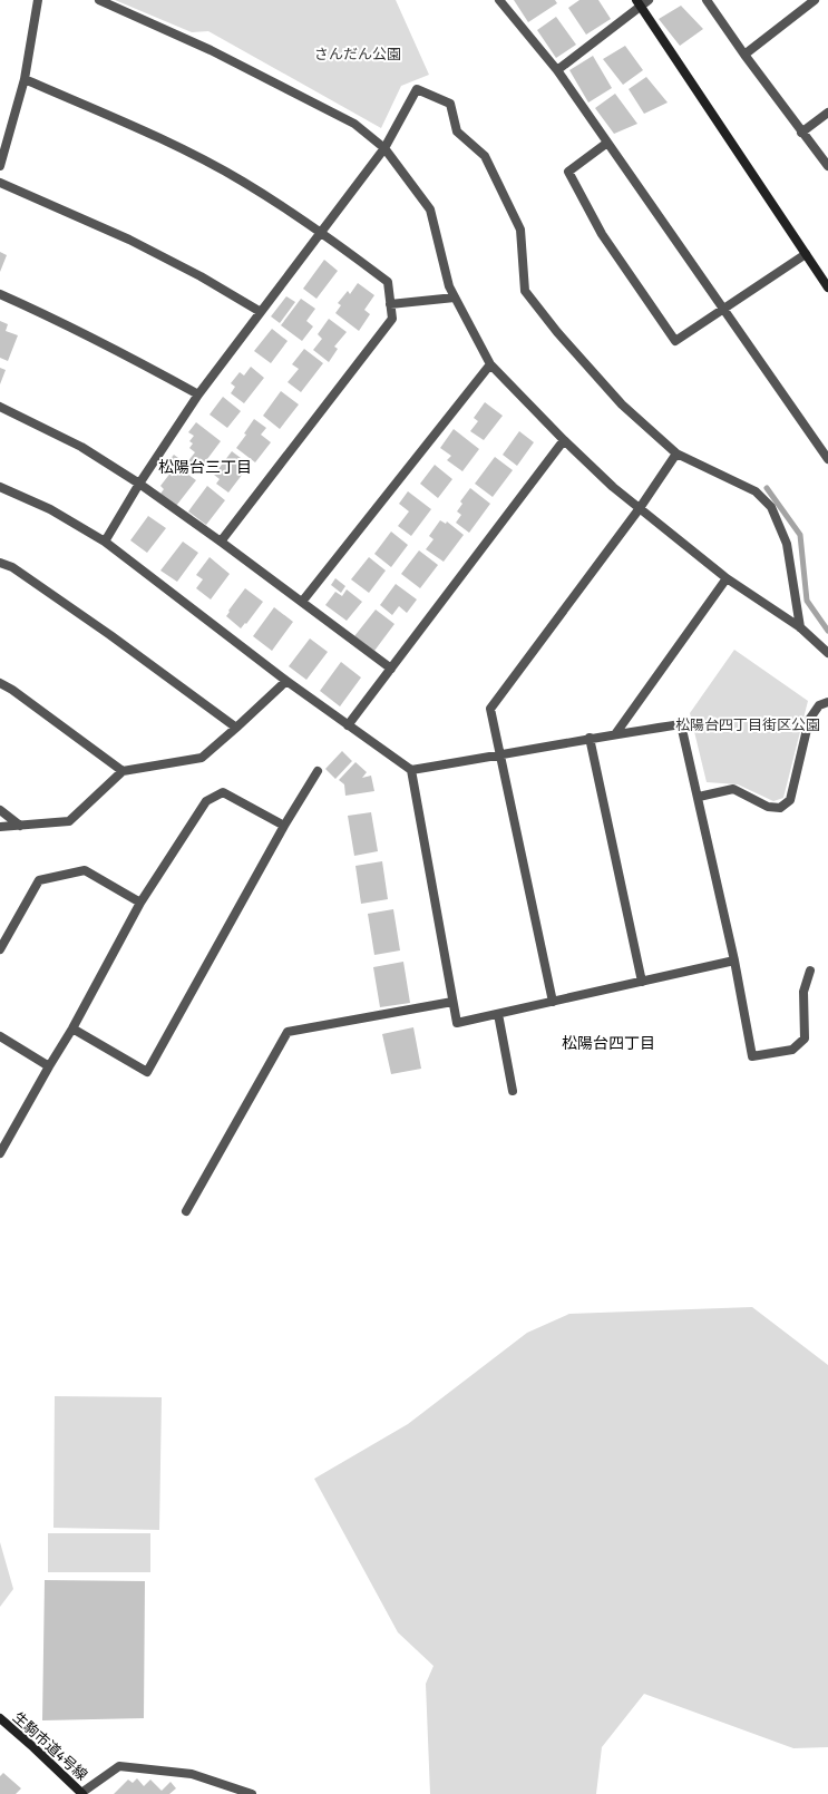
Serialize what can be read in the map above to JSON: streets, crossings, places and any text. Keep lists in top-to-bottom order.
{
  "streets": {
    "street": ["生駒市道4号線"]
  },
  "districts": ["松陽台三丁目", "松陽台四丁目"],
  "parks": ["さんだん公園", "松陽台四丁目街区公園"]
}
